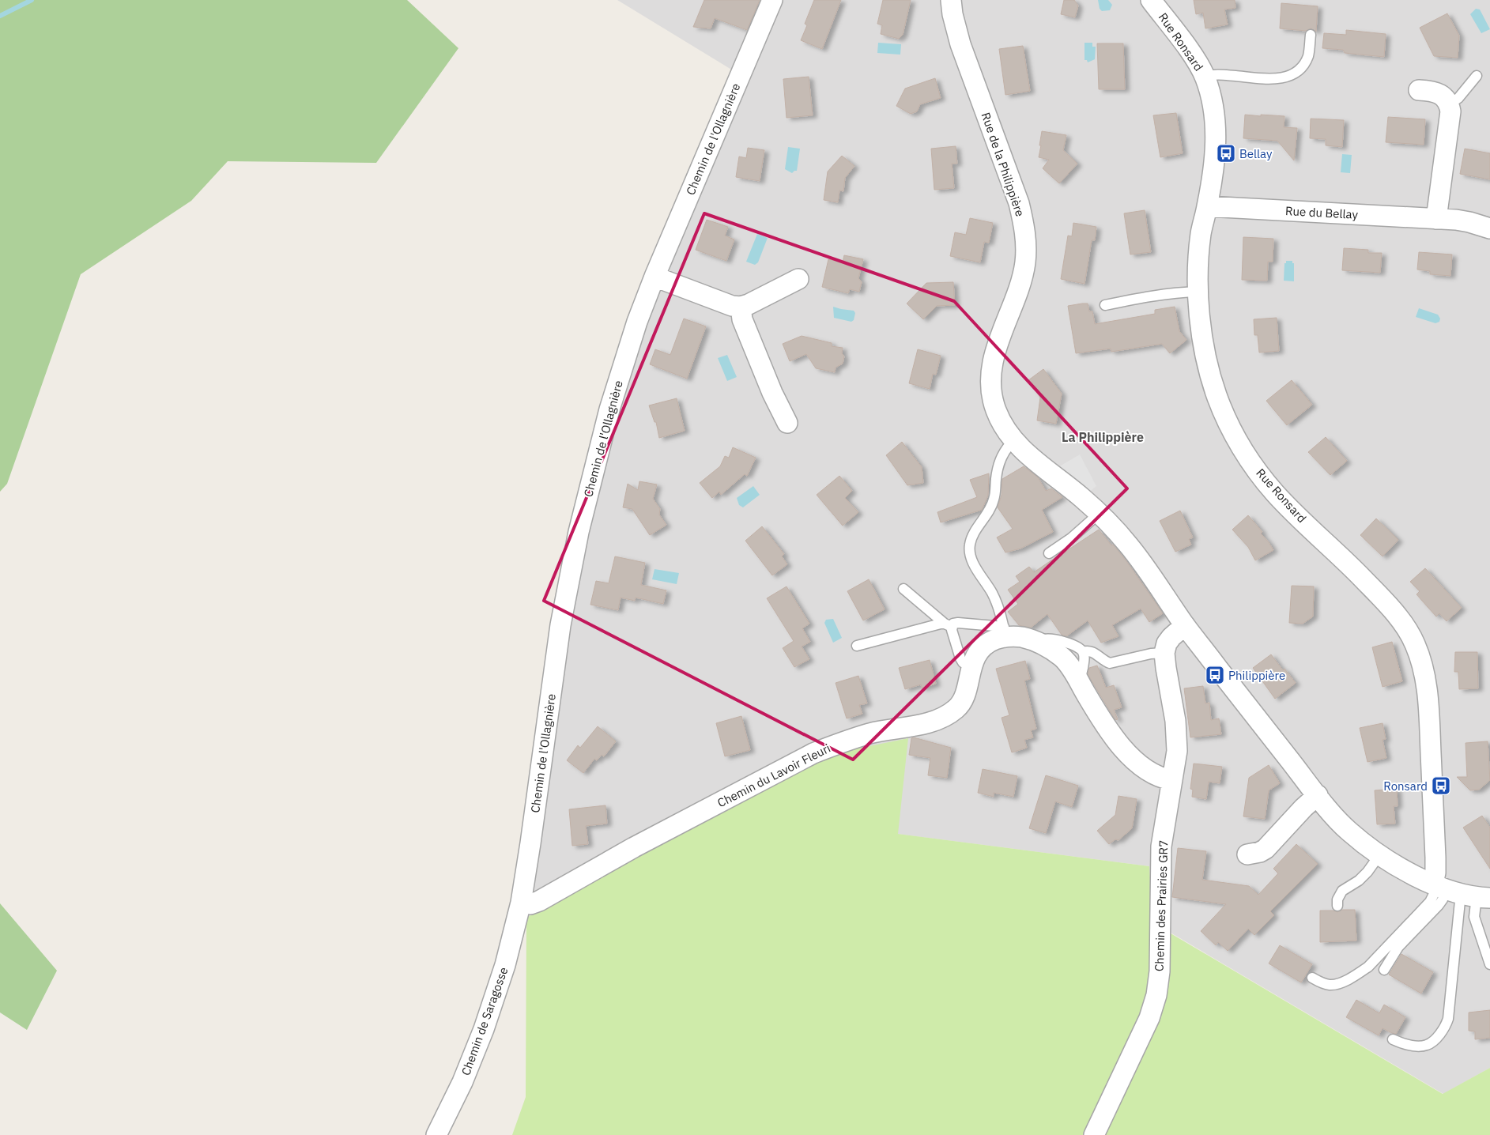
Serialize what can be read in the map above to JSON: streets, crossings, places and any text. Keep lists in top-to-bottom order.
{
  "streets": {
    "street": [
      "Rue Ronsard",
      "Chemin de l'Ollagnière",
      "Rue de la Philippière",
      "Rue du Bellay",
      "Chemin du Lavoir Fleuri",
      "Chemin des Prairies GR7",
      "Chemin de Saragosse"
    ]
  },
  "crossings": [
    ["Rue Ronsard", "Rue de la Philippière"],
    ["Rue Ronsard", "Rue du Bellay"],
    ["Chemin de l'Ollagnière", "Chemin du Lavoir Fleuri"],
    ["Chemin de l'Ollagnière", "Chemin de Saragosse"],
    ["Chemin du Lavoir Fleuri", "Chemin des Prairies GR7"],
    ["Chemin du Lavoir Fleuri", "Chemin de Saragosse"]
  ],
  "districts": ["La Philippière"],
  "places": {
    "bus stop": ["Bellay", "Philippière", "Ronsard"]
  }
}
